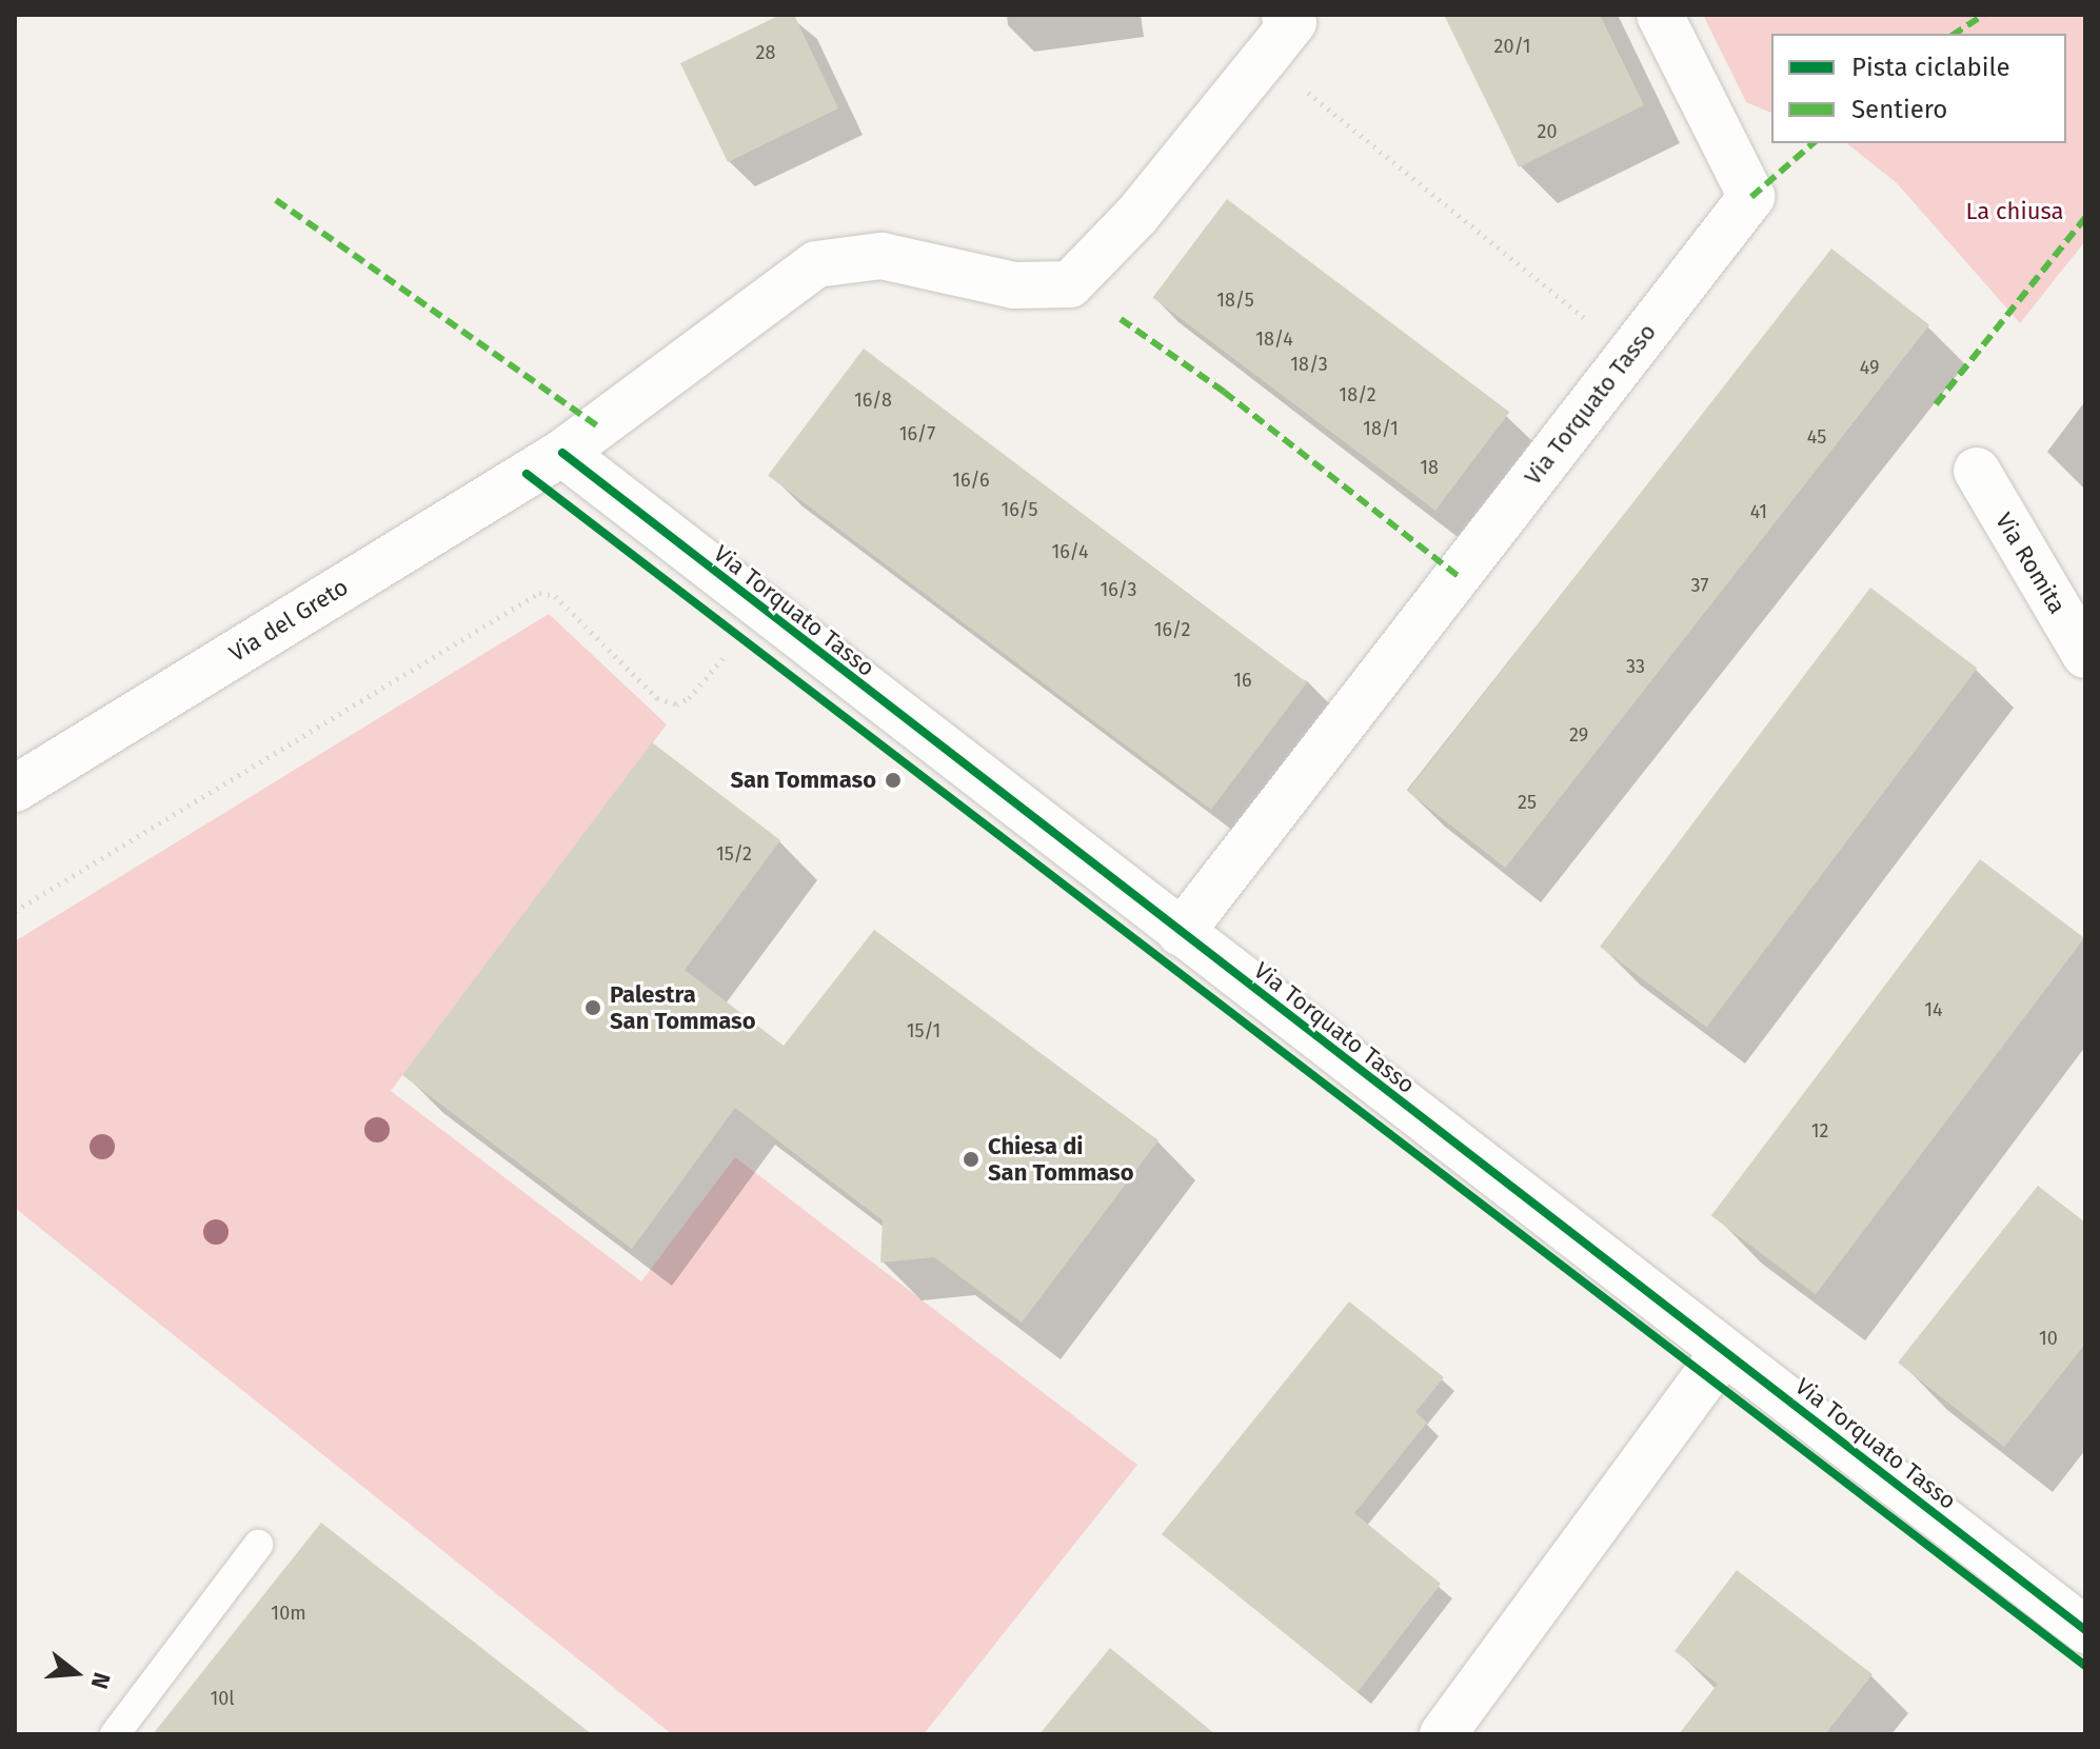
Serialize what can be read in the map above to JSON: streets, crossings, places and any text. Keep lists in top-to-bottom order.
{
  "streets": {
    "street": ["Via Torquato Tasso", "Via Romita", "Via del Greto"]
  },
  "crossings": [
    ["Via Torquato Tasso", "Via del Greto"]
  ],
  "parks": ["La chiusa"],
  "places": ["San Tommaso", "Palestra San Tommaso", "Chiesa di San Tommaso"],
  "house_numbers": [
    "20/1",
    "28",
    "20",
    "18/5",
    "18/4",
    "18/3",
    "49",
    "18/2",
    "16/8",
    "18/1",
    "16/7",
    "45",
    "18",
    "16/6",
    "16/5",
    "41",
    "16/4",
    "37",
    "16/3",
    "16/2",
    "33",
    "16",
    "29",
    "25",
    "15/2",
    "14",
    "15/1",
    "12",
    "10",
    "10m",
    "10l"
  ],
  "legend": ["Pista ciclabile", "Sentiero"],
  "north": "right"
}
